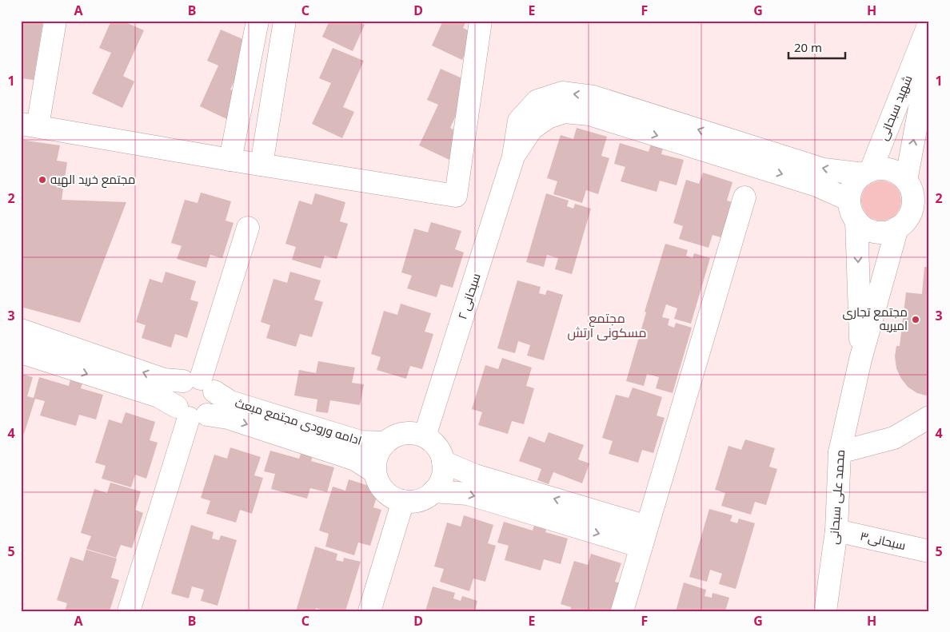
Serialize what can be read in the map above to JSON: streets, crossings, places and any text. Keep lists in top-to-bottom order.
{
  "streets": {
    "street": [
      "شهید سبحانی",
      "سبحانی ۲",
      "ادامه ورودی مجتمع مبعث",
      "محمد علی سبحانی",
      "سبحانی۳"
    ]
  },
  "crossings": [
    ["شهید سبحانی", "محمد علی سبحانی"],
    ["سبحانی ۲", "ادامه ورودی مجتمع مبعث"],
    ["محمد علی سبحانی", "سبحانی۳"]
  ],
  "districts": ["مجتمع مسکونی ارتش"],
  "places": ["مجتمع خرید الهیه", "مجتمع تجاری امیریه"],
  "scale_bar": "20 m",
  "grid": {
    "columns": [
      "A",
      "B",
      "C",
      "D",
      "E",
      "F",
      "G",
      "H"
    ],
    "rows": [
      "1",
      "2",
      "3",
      "4",
      "5"
    ]
  }
}
